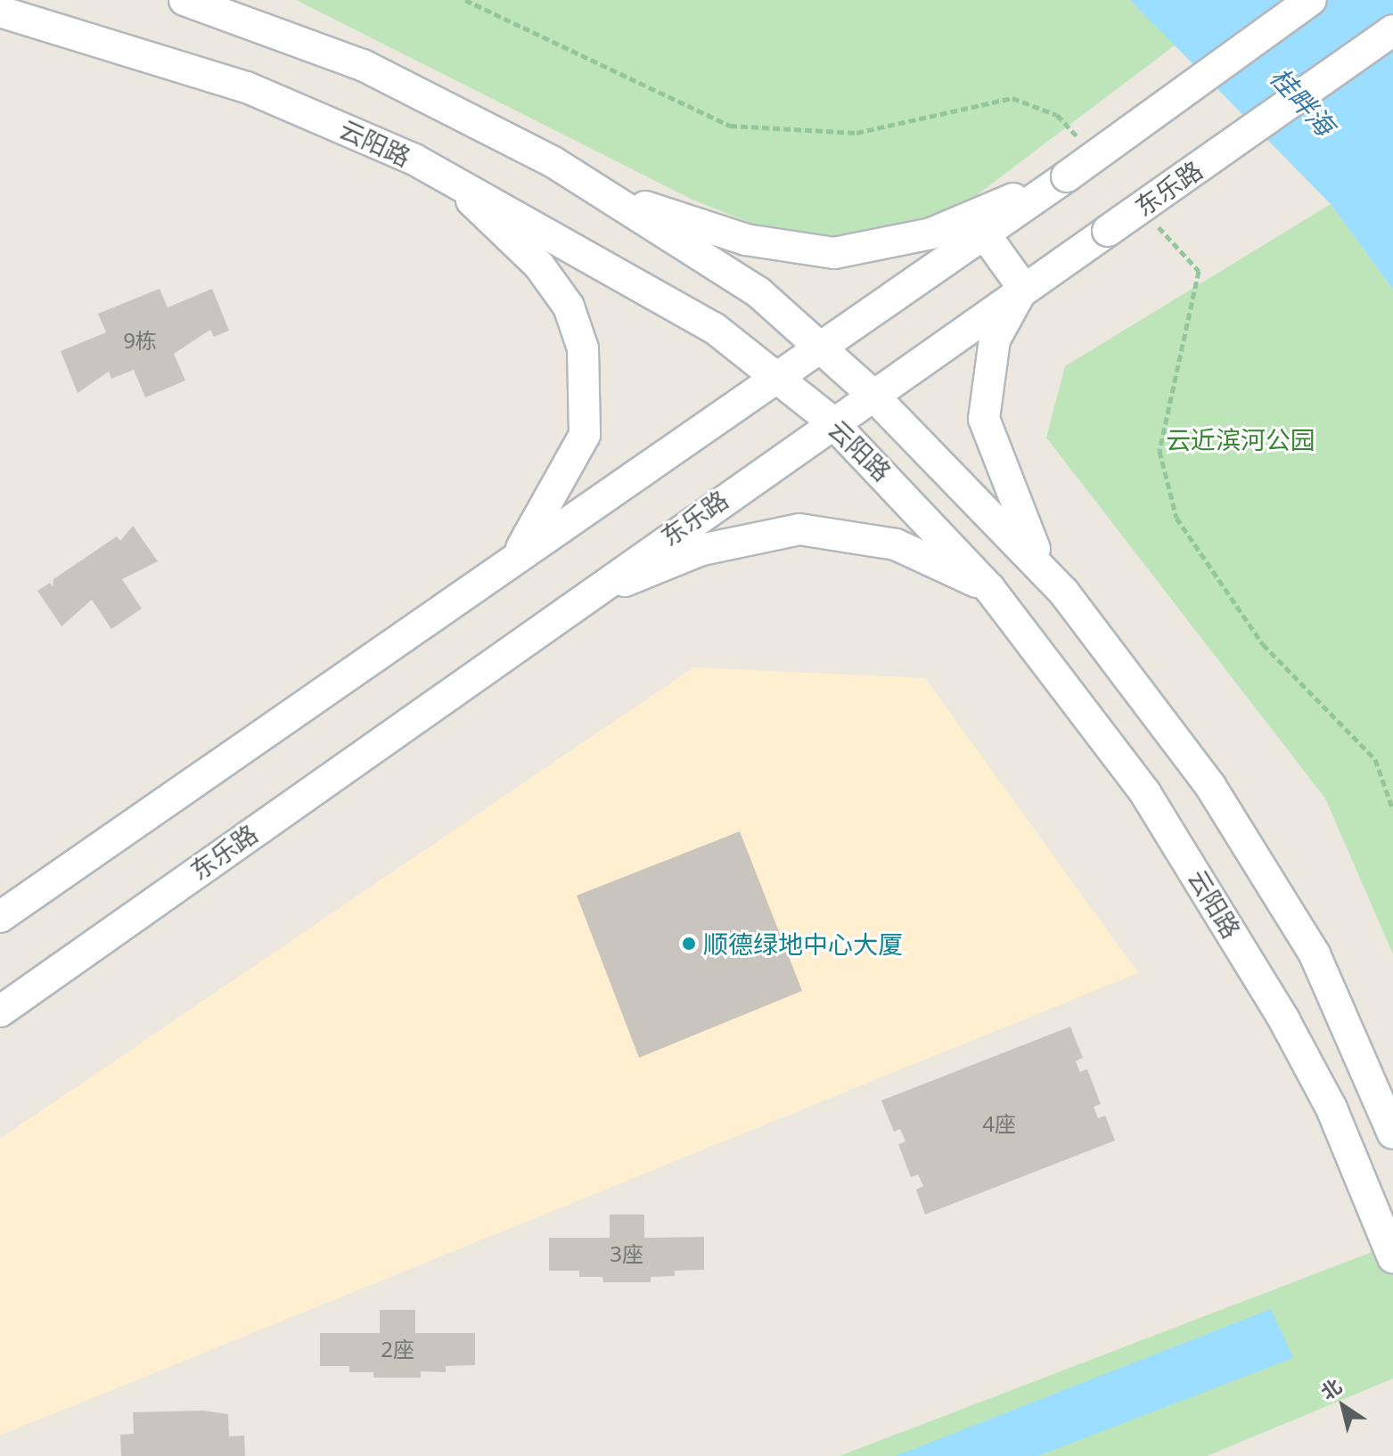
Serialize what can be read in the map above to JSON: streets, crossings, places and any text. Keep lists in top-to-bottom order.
{
  "streets": {
    "main road": ["云阳路", "东乐路"]
  },
  "crossings": [
    ["云阳路", "东乐路"]
  ],
  "water": ["桂畔海"],
  "parks": ["云近滨河公园"],
  "places": ["顺德绿地中心大厦"],
  "house_numbers": [
    "9栋",
    "4座",
    "3座",
    "2座"
  ],
  "north": "top left"
}
